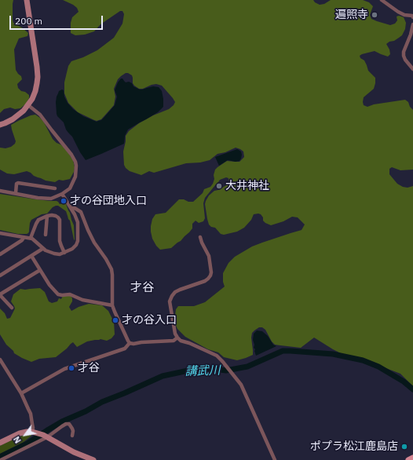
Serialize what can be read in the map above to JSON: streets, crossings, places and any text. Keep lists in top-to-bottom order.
{
  "districts": ["才谷"],
  "water": ["講武川"],
  "places": [
    "遍照寺",
    "大井神社",
    "才の谷団地入口",
    "才の谷入口",
    "才谷",
    "ポプラ松江鹿島店"
  ],
  "scale_bar": "200 m",
  "north": "bottom left"
}
